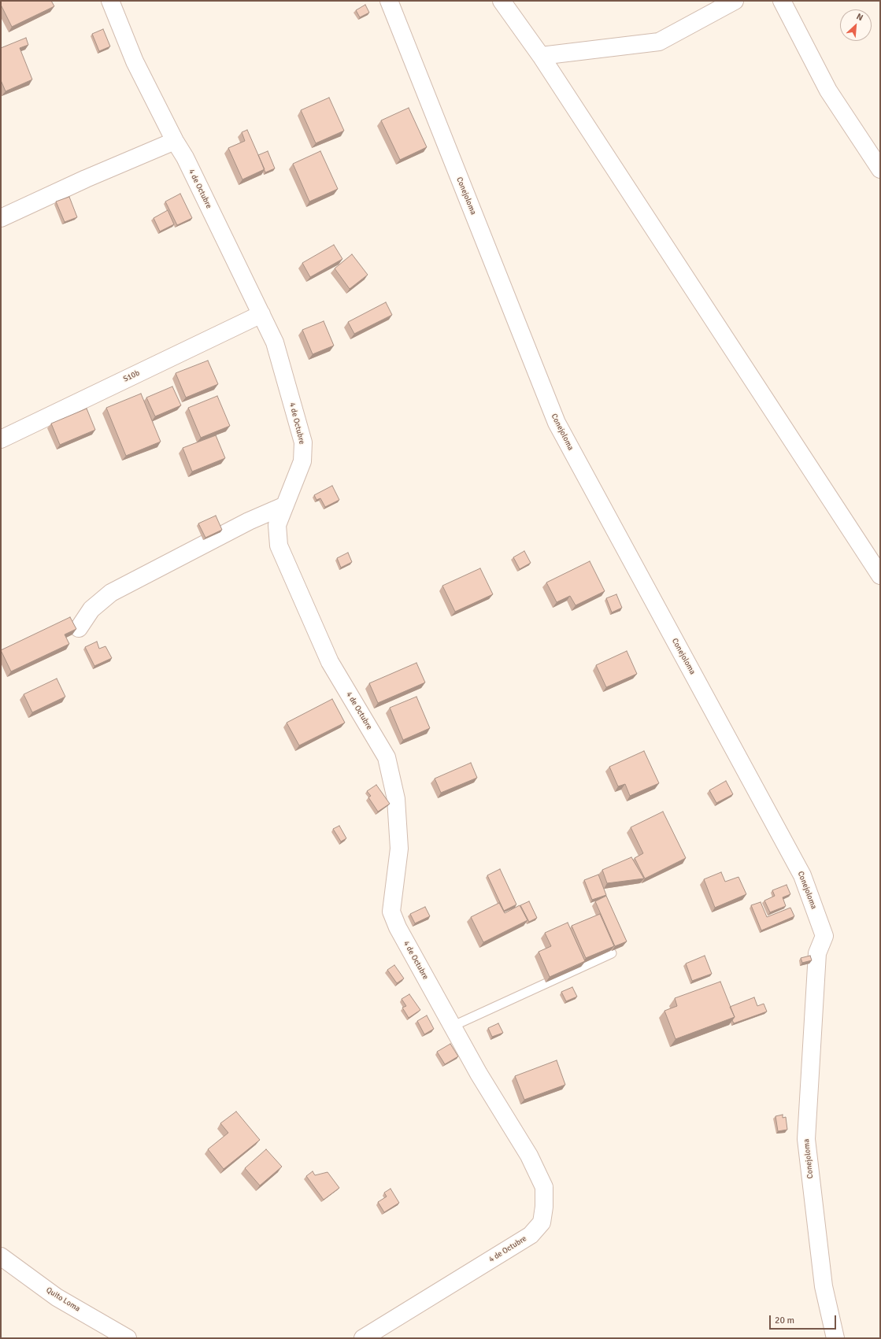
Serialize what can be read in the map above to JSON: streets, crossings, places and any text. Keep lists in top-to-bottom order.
{
  "streets": {
    "street": [
      "4 de Octubre",
      "Conejoloma",
      "S10b",
      "Quito Loma"
    ]
  },
  "crossings": [
    ["4 de Octubre", "S10b"]
  ],
  "scale_bar": "20 m",
  "north": "top right"
}
